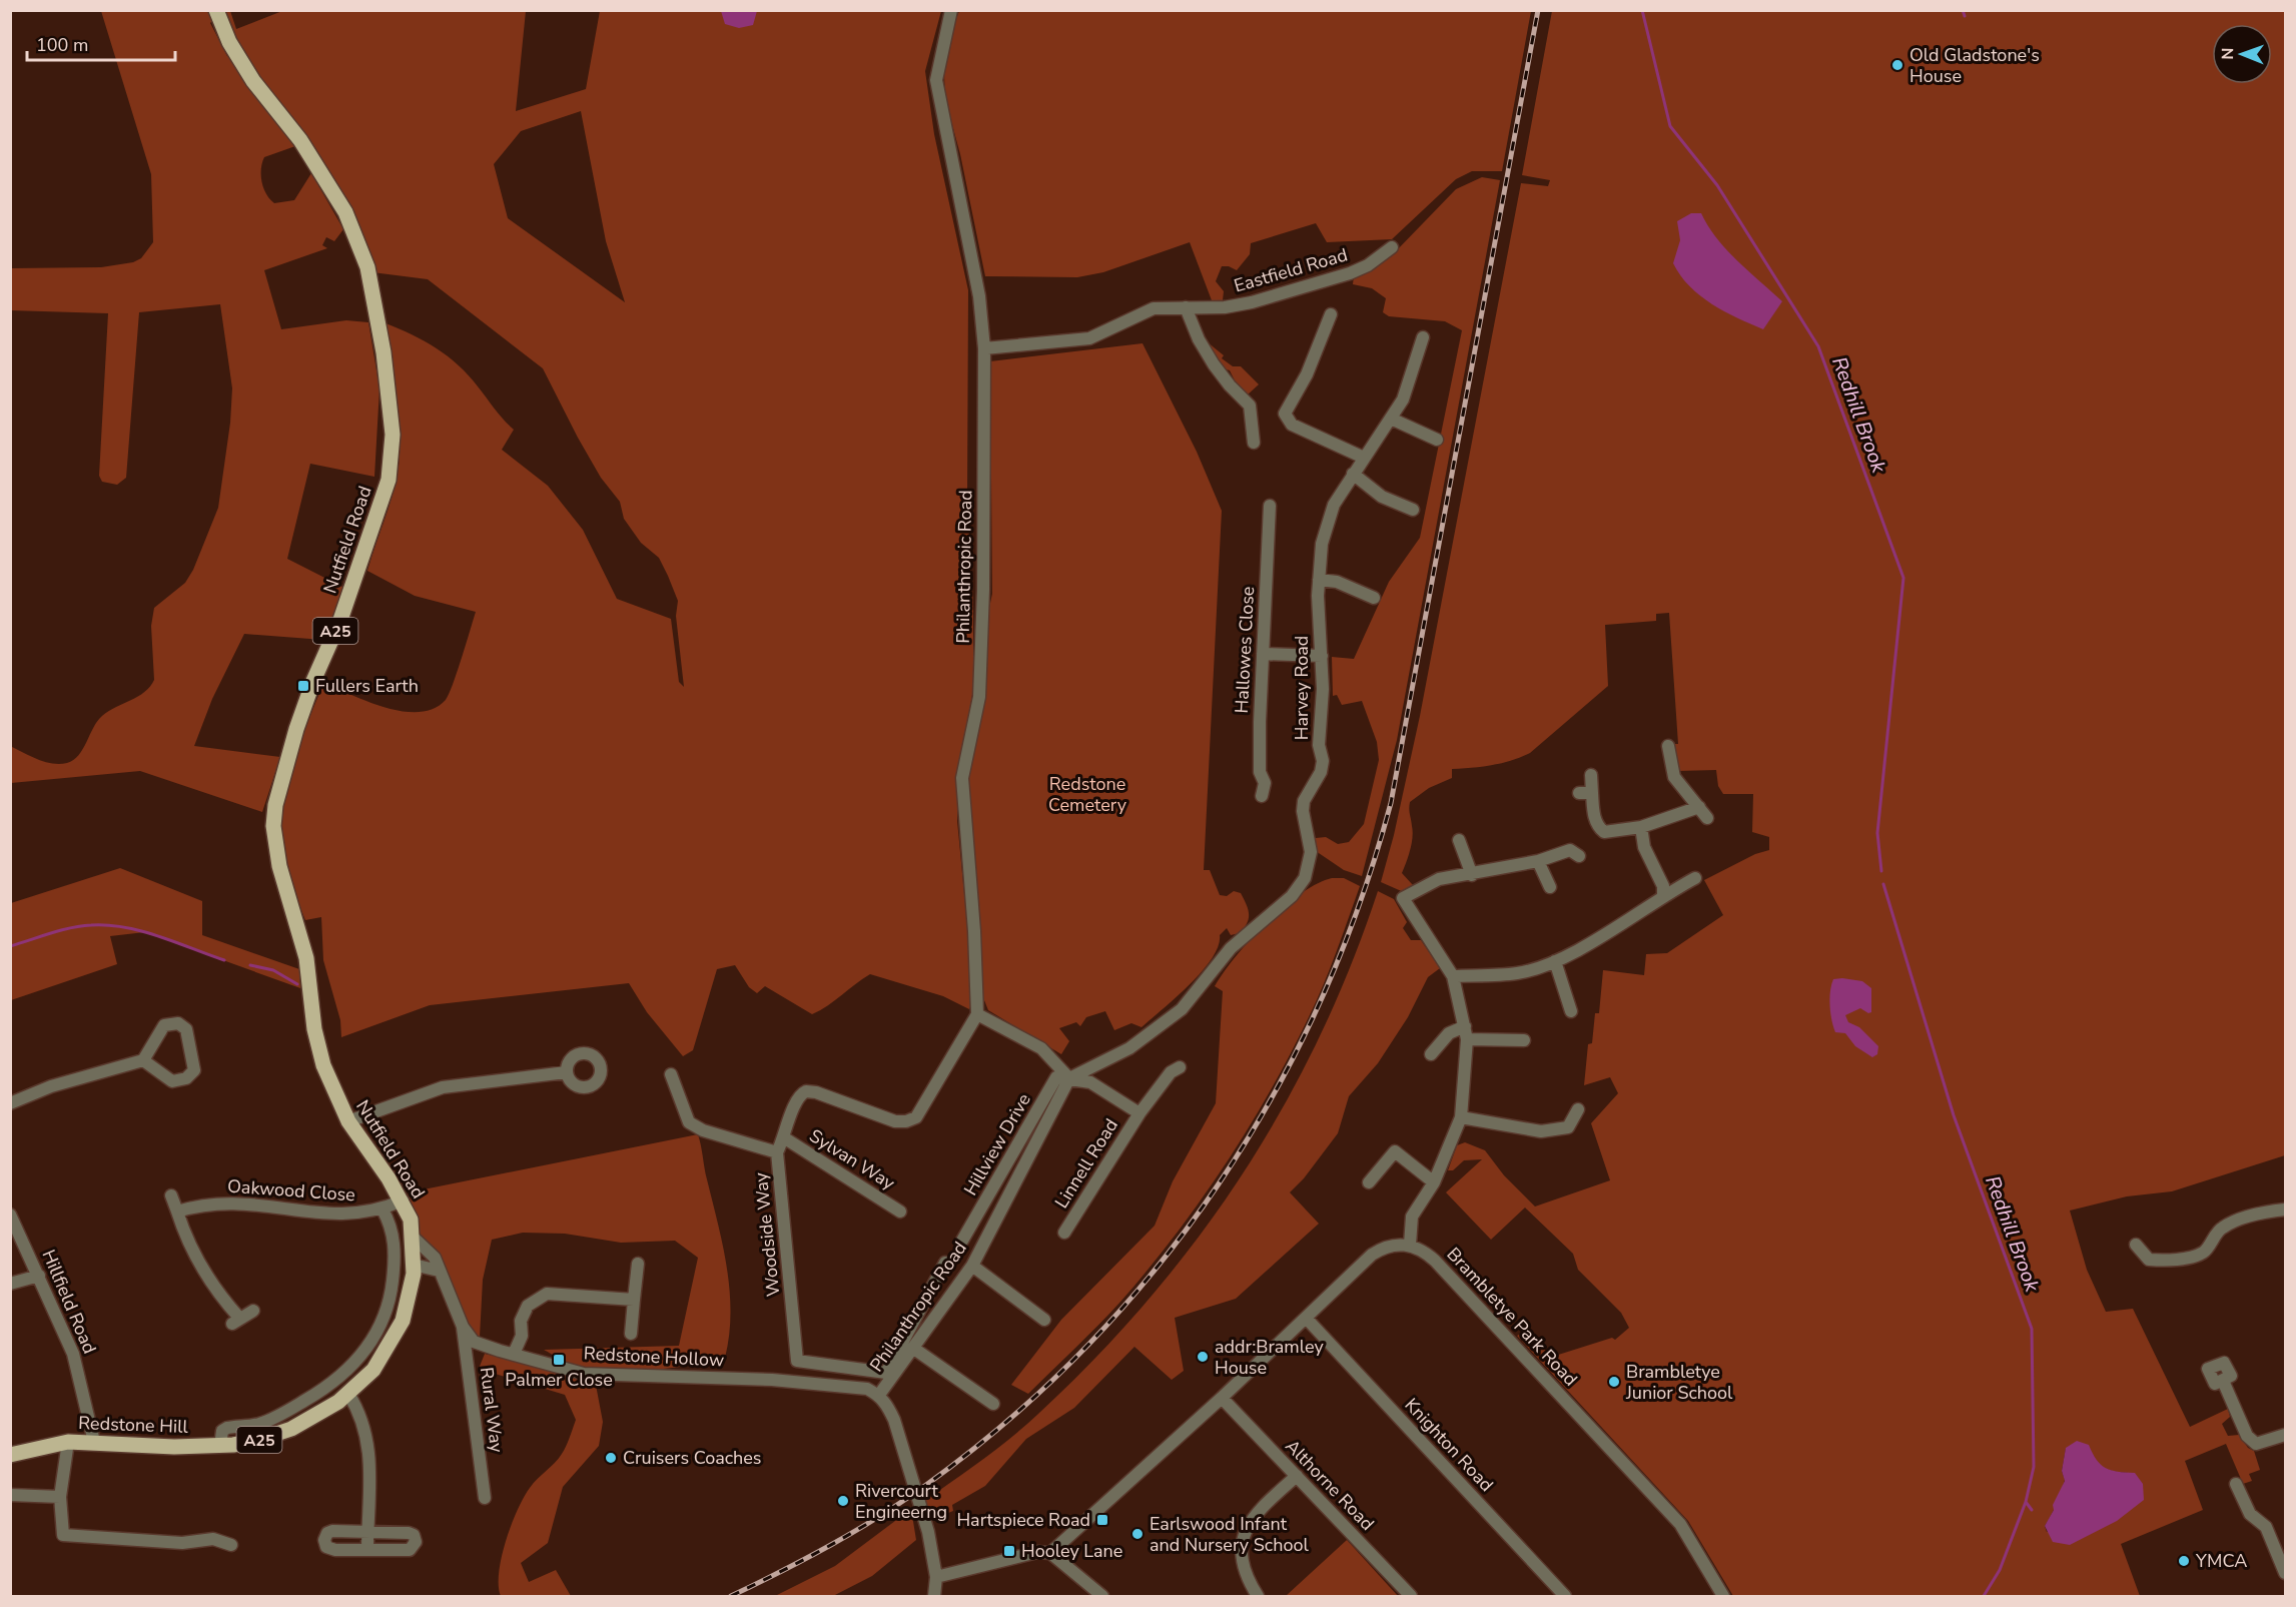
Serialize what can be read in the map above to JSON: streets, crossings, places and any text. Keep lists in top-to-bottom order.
{
  "streets": {
    "main road": ["Nutfield Road", "A25", "Redstone Hill"],
    "street": [
      "Eastfield Road",
      "Philanthropic Road",
      "Hallowes Close",
      "Harvey Road",
      "Hillview Drive",
      "Sylvan Way",
      "Linnell Road",
      "Oakwood Close",
      "Woodside Way",
      "Hillfield Road",
      "Brambletye Park Road",
      "Redstone Hollow",
      "Rural Way",
      "Knighton Road",
      "Althorne Road"
    ]
  },
  "crossings": [
    ["Eastfield Road", "Philanthropic Road"],
    ["Nutfield Road", "Oakwood Close"],
    ["Nutfield Road", "Redstone Hollow"],
    ["Nutfield Road", "Redstone Hill"],
    ["Philanthropic Road", "Harvey Road"],
    ["Philanthropic Road", "Hillview Drive"],
    ["Philanthropic Road", "Sylvan Way"],
    ["Philanthropic Road", "Linnell Road"],
    ["Philanthropic Road", "Woodside Way"],
    ["Philanthropic Road", "Redstone Hollow"],
    ["Harvey Road", "Hillview Drive"],
    ["Harvey Road", "Linnell Road"],
    ["Hillview Drive", "Linnell Road"],
    ["Sylvan Way", "Woodside Way"],
    ["Hillfield Road", "Redstone Hill"],
    ["Redstone Hollow", "Rural Way"]
  ],
  "water": ["Redhill Brook"],
  "parks": ["Redstone Cemetery"],
  "places": {
    "other": [
      "Old Gladstone's House",
      "addr:Bramley House",
      "Brambletye Junior School",
      "Cruisers Coaches",
      "Rivercourt Engineerng",
      "Earlswood Infant and Nursery School",
      "YMCA"
    ],
    "transit": [
      "Fullers Earth",
      "Palmer Close",
      "Hartspiece Road",
      "Hooley Lane"
    ]
  },
  "scale_bar": "100 m",
  "north": "left"
}
